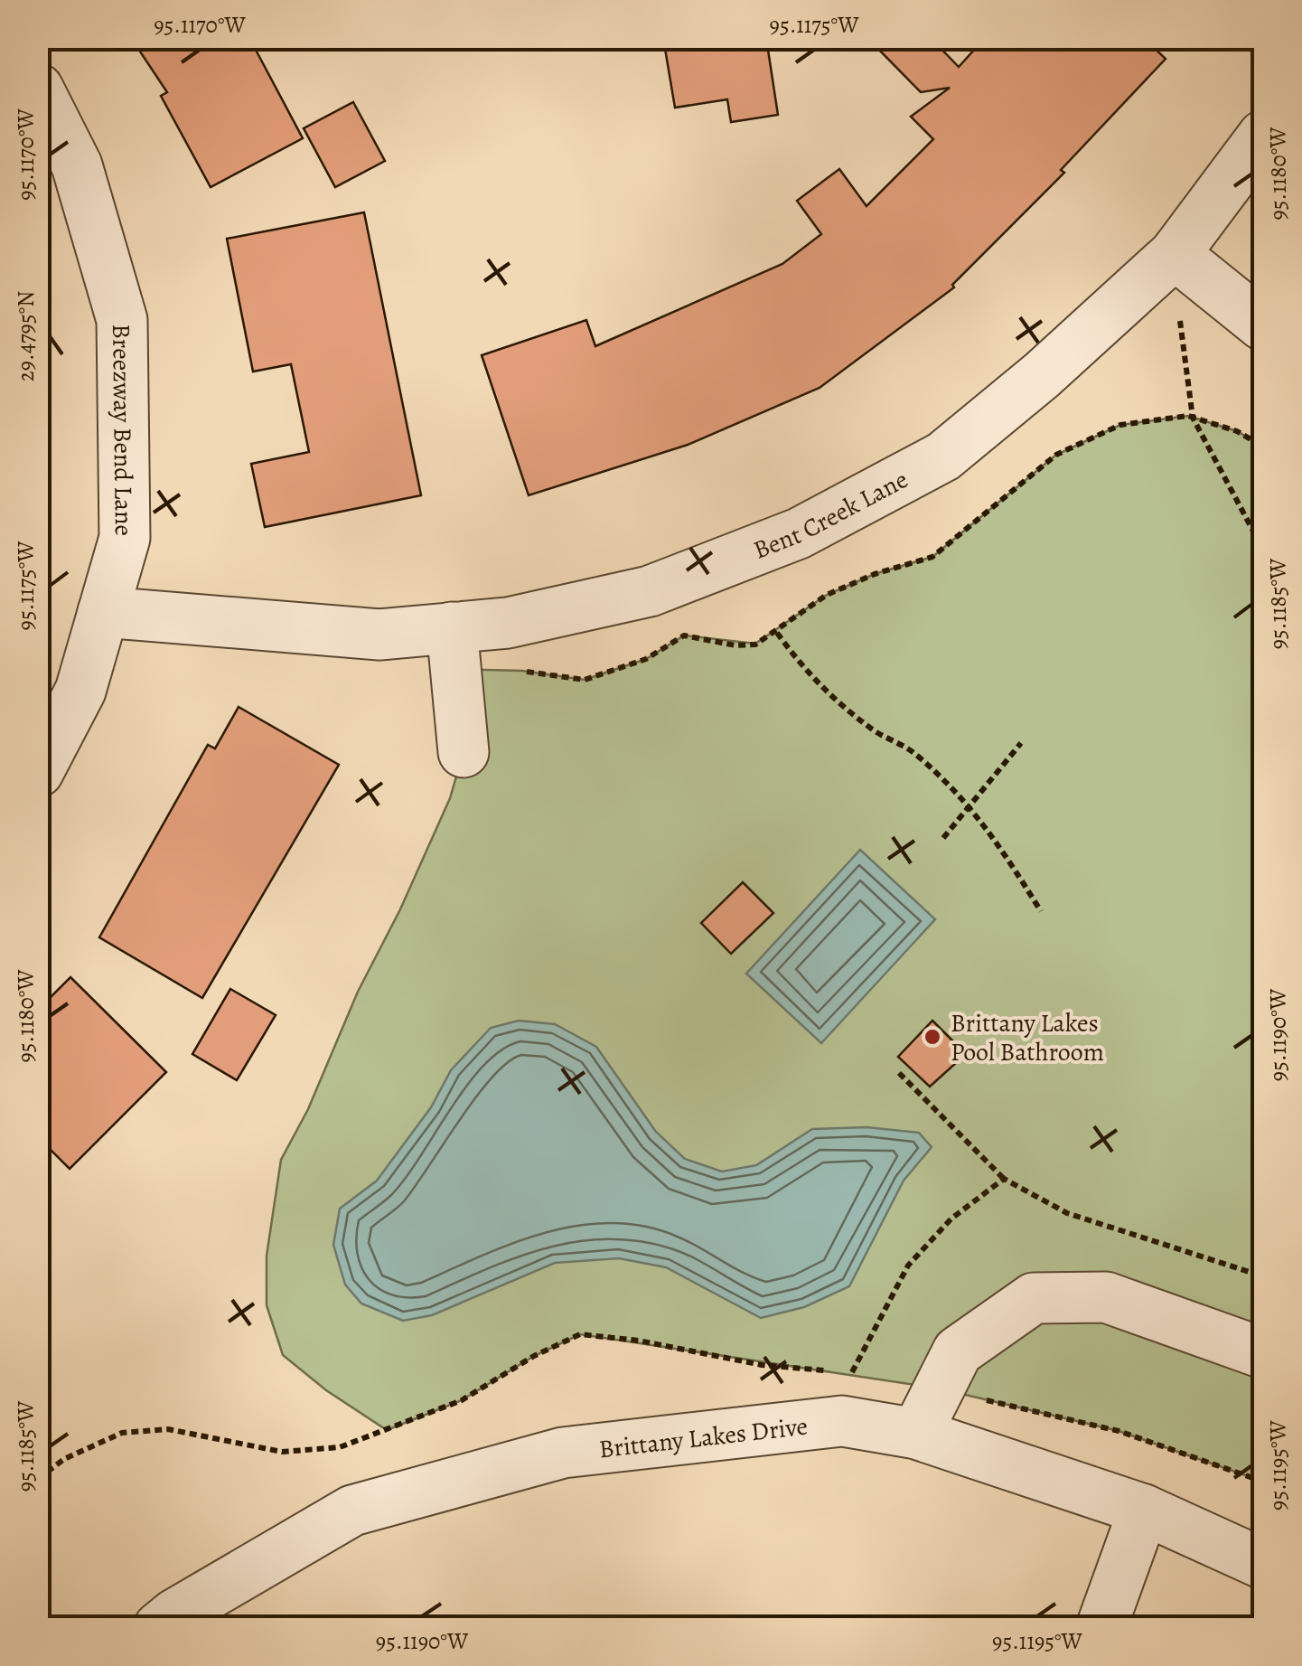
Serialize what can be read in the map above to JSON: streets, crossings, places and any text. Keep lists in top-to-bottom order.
{
  "streets": {
    "street": ["Breezway Bend Lane", "Bent Creek Lane", "Brittany Lakes Drive"]
  },
  "crossings": [
    ["Breezway Bend Lane", "Bent Creek Lane"]
  ],
  "places": ["Brittany Lakes Pool Bathroom"],
  "coordinates": [
    "95.1170°W",
    "95.1175°W",
    "95.1180°W",
    "29.4795°N",
    "95.1185°W",
    "95.1190°W",
    "95.1195°W"
  ]
}
